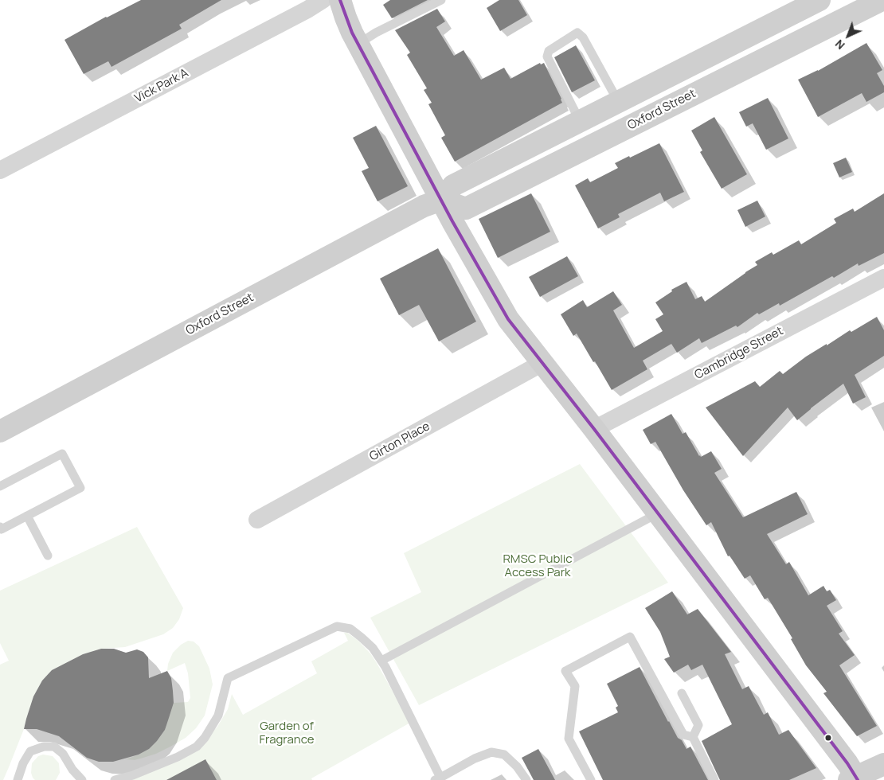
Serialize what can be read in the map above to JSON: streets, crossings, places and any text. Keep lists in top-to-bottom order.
{
  "streets": {
    "street": [
      "Vick Park A",
      "Oxford Street",
      "Cambridge Street",
      "Girton Place"
    ]
  },
  "parks": ["RMSC Public Access Park", "Garden of Fragrance"],
  "north": "bottom left"
}
